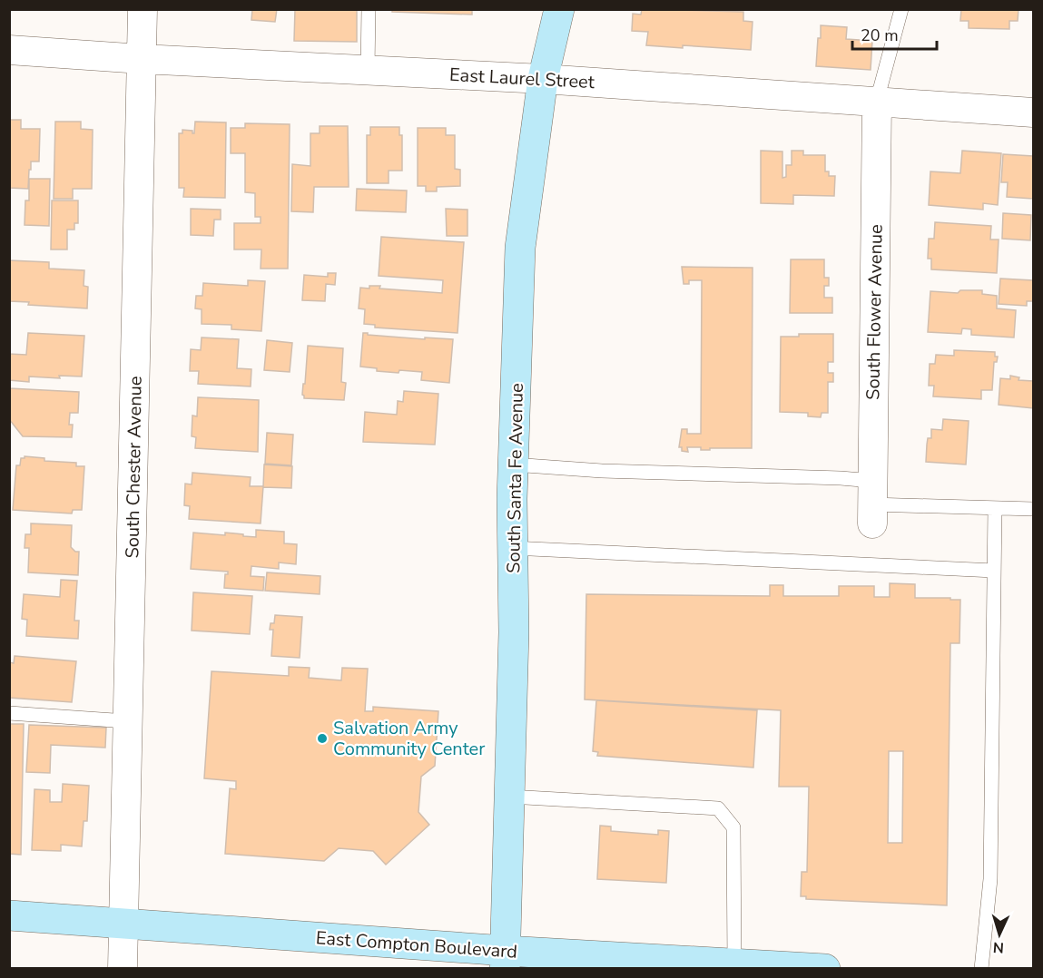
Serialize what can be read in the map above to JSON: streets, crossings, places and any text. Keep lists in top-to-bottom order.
{
  "streets": {
    "main road": ["South Santa Fe Avenue", "East Compton Boulevard"],
    "street": ["East Laurel Street", "South Flower Avenue", "South Chester Avenue"]
  },
  "crossings": [
    ["East Laurel Street", "South Flower Avenue"],
    ["East Laurel Street", "South Chester Avenue"],
    ["East Laurel Street", "South Santa Fe Avenue"],
    ["South Chester Avenue", "East Compton Boulevard"],
    ["South Santa Fe Avenue", "East Compton Boulevard"]
  ],
  "places": ["Salvation Army Community Center"],
  "scale_bar": "20 m",
  "north": "bottom"
}
